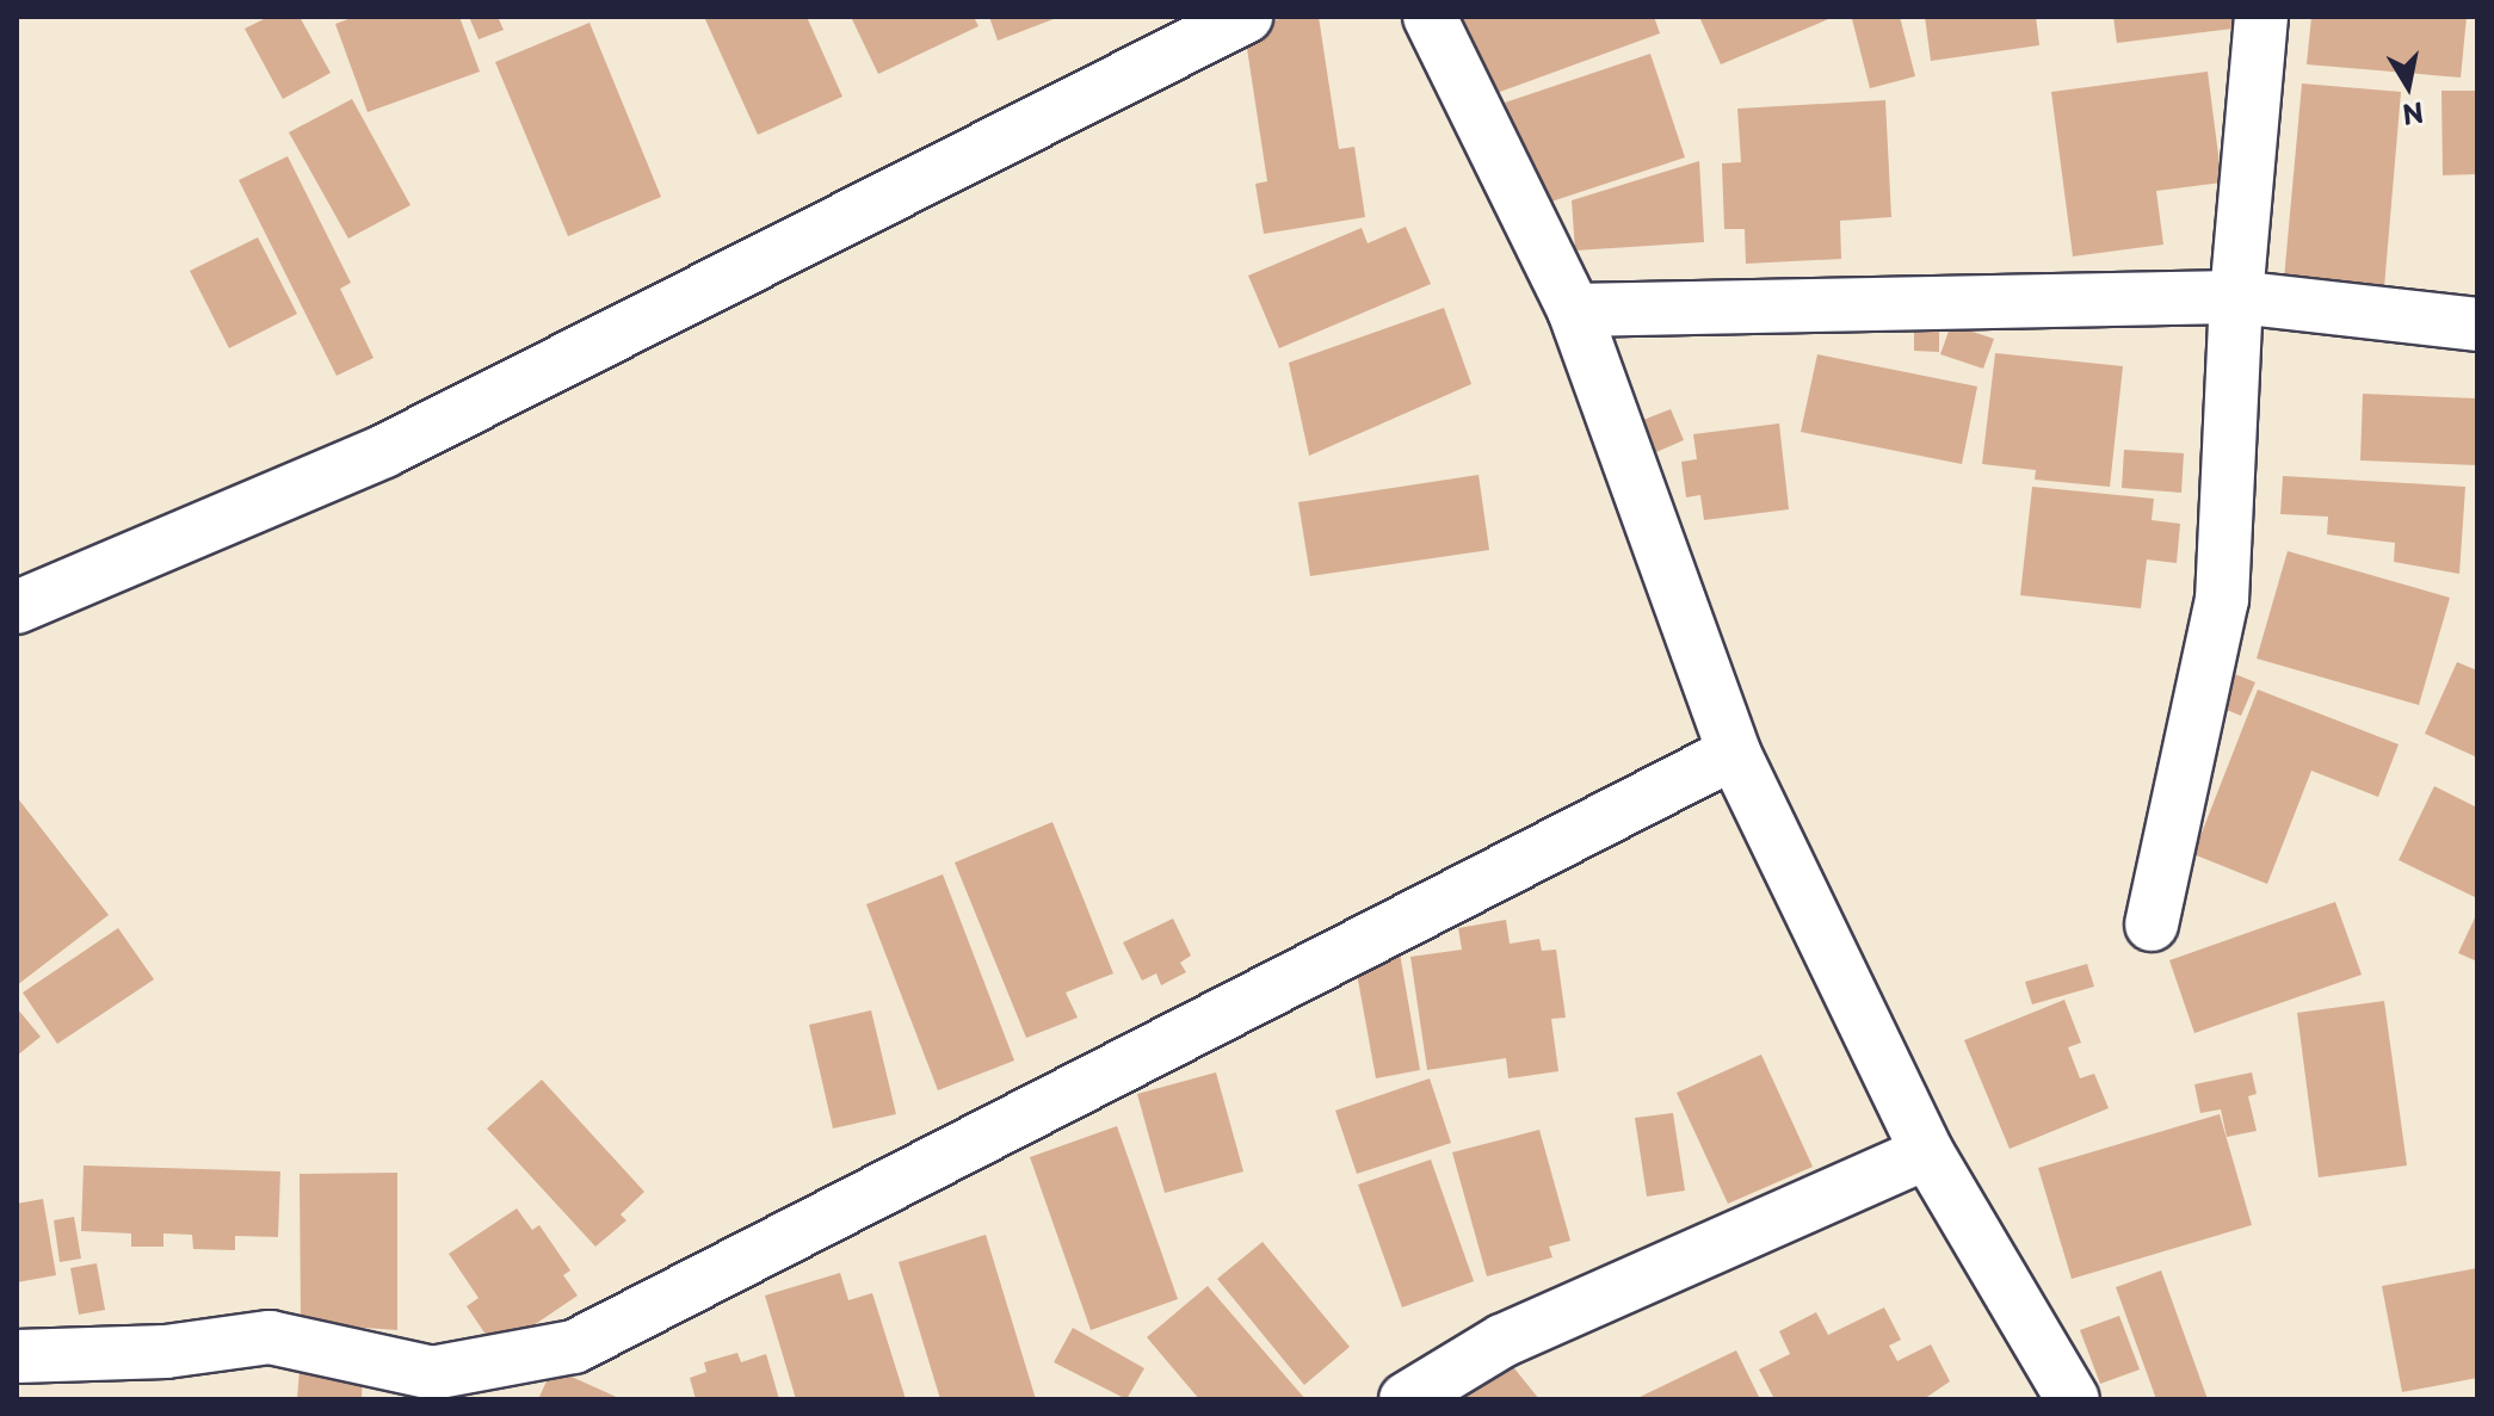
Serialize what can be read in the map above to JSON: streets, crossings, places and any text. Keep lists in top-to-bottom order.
{
  "north": "bottom"
}
